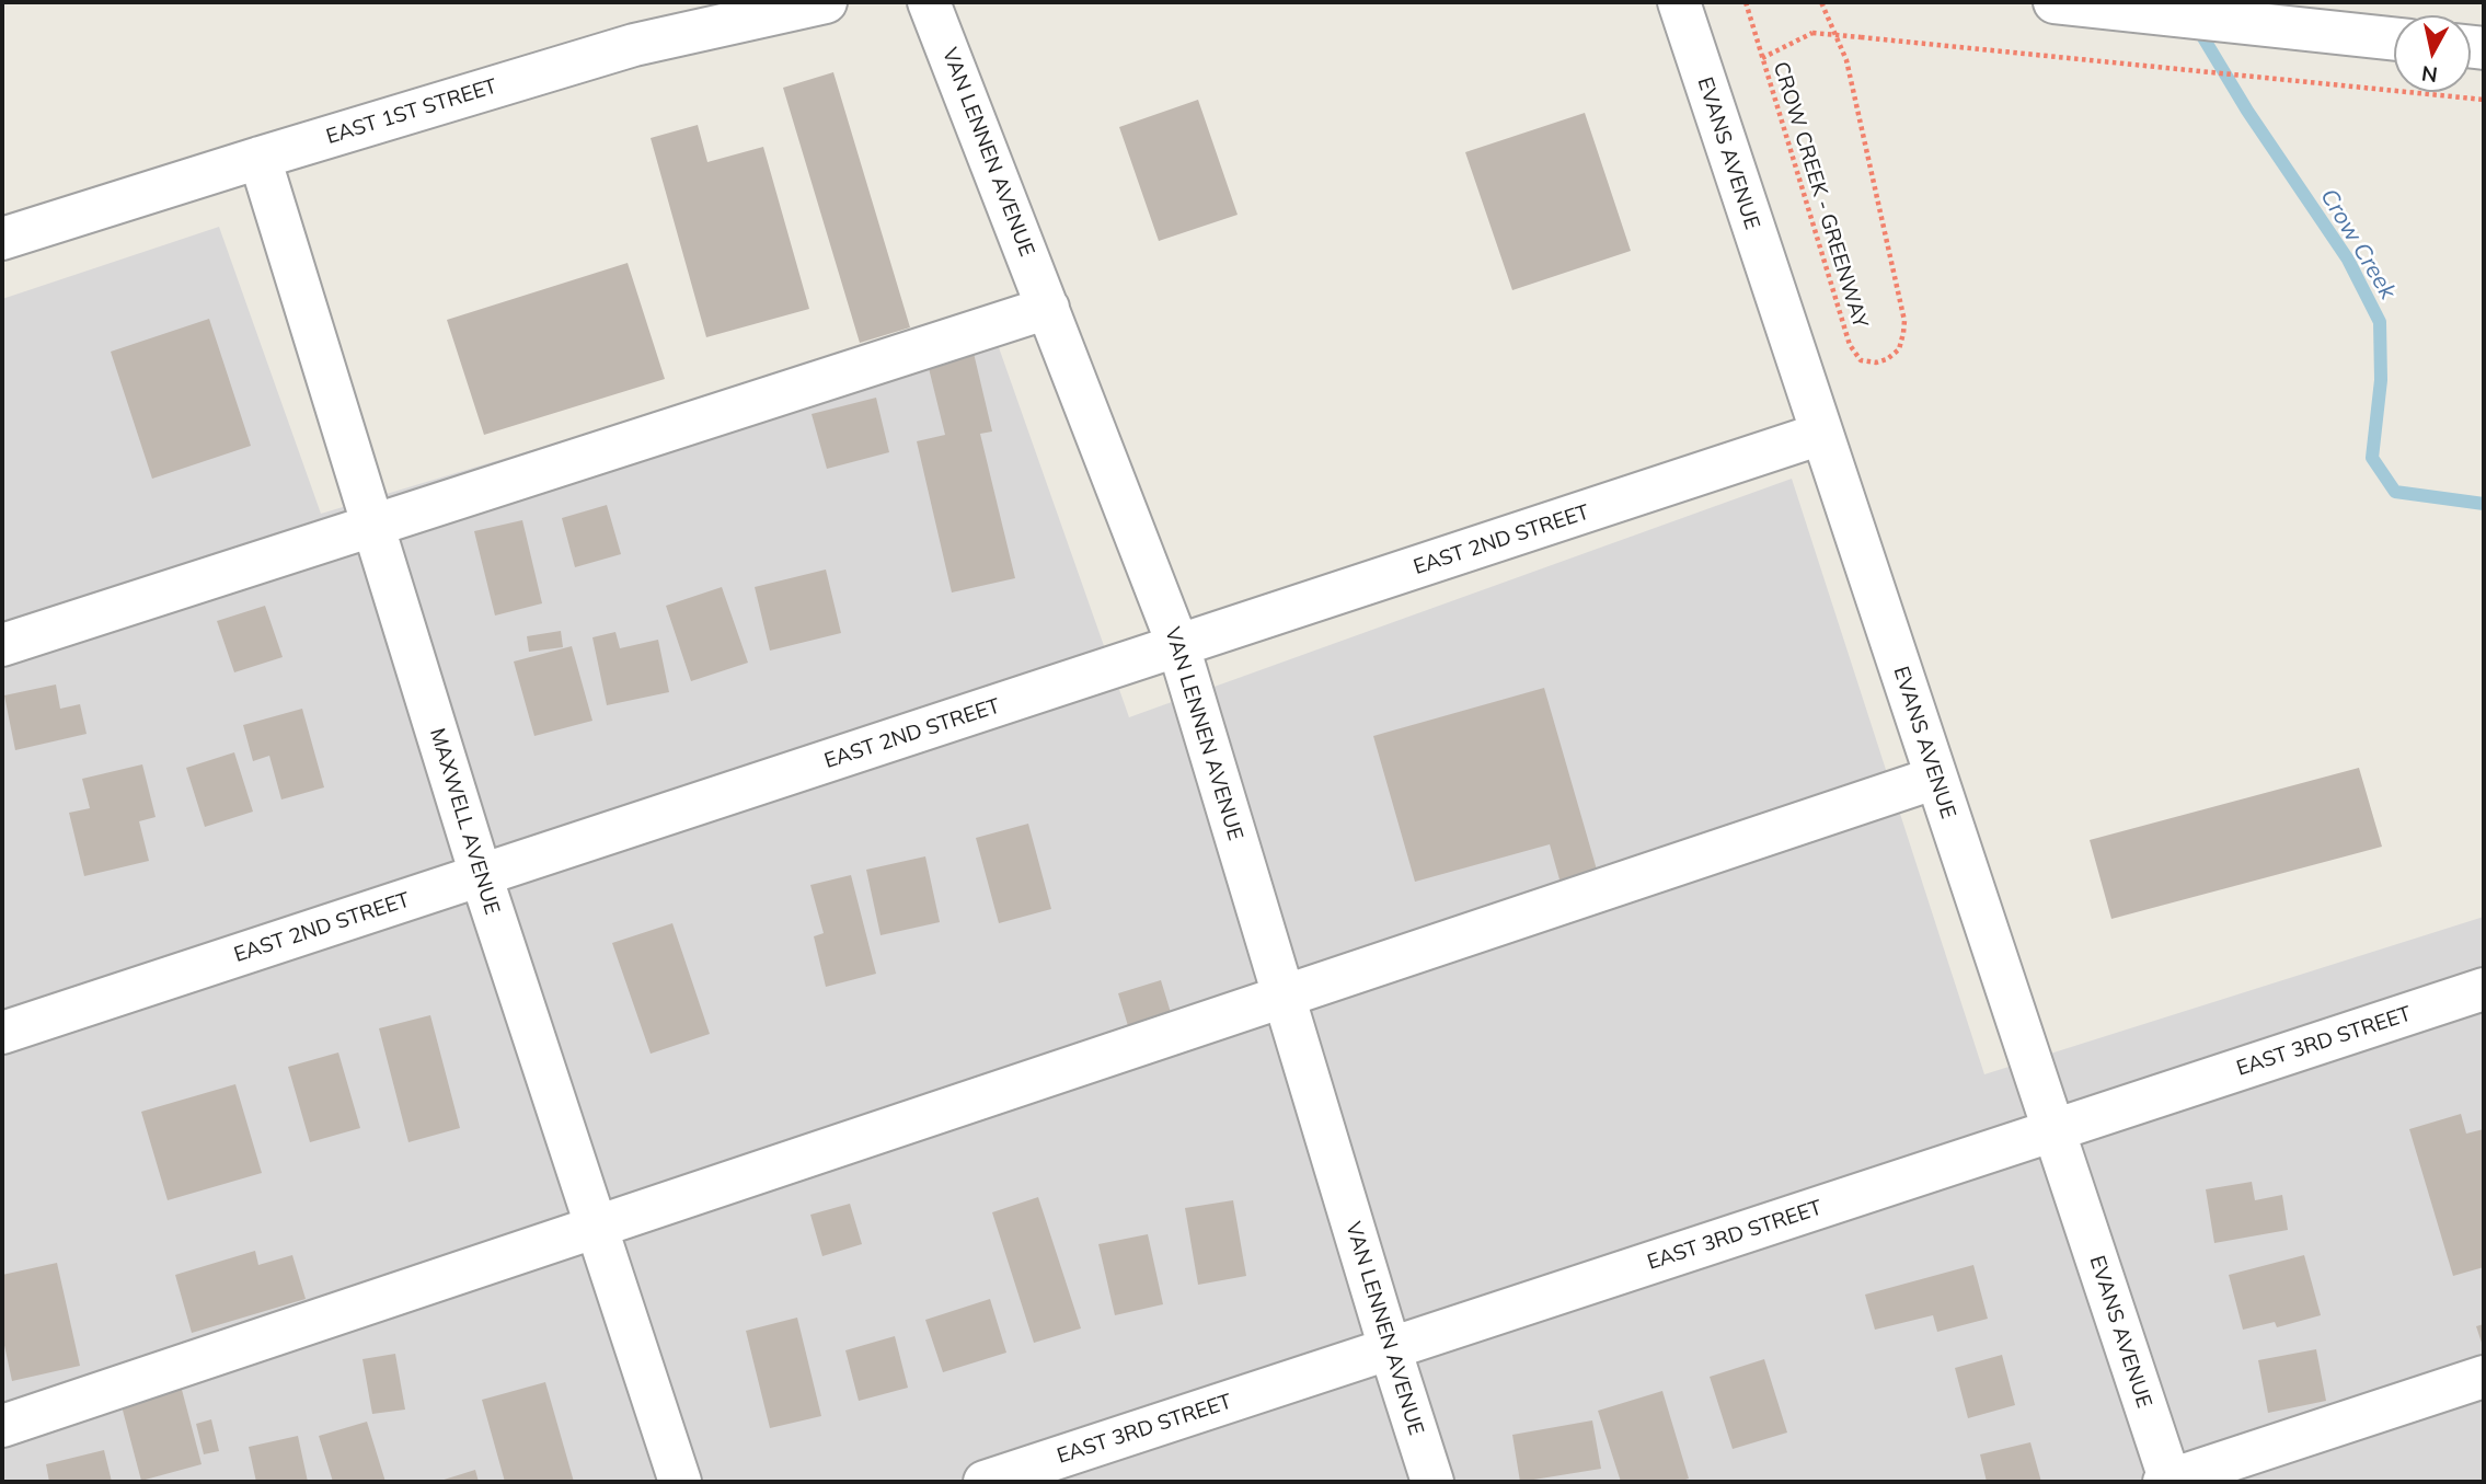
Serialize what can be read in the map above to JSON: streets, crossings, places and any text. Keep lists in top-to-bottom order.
{
  "streets": {
    "street": [
      "EAST 1ST STREET",
      "VAN LENNEN AVENUE",
      "EVANS AVENUE",
      "EAST 2ND STREET",
      "MAXWELL AVENUE",
      "EAST 3RD STREET"
    ],
    "path": ["CROW CREEK - GREENWAY"]
  },
  "crossings": [
    ["EAST 1ST STREET", "MAXWELL AVENUE"],
    ["VAN LENNEN AVENUE", "EAST 2ND STREET"],
    ["VAN LENNEN AVENUE", "EAST 3RD STREET"],
    ["EVANS AVENUE", "EAST 2ND STREET"],
    ["EVANS AVENUE", "EAST 3RD STREET"],
    ["EAST 2ND STREET", "MAXWELL AVENUE"]
  ],
  "water": ["Crow Creek"],
  "north": "bottom"
}
